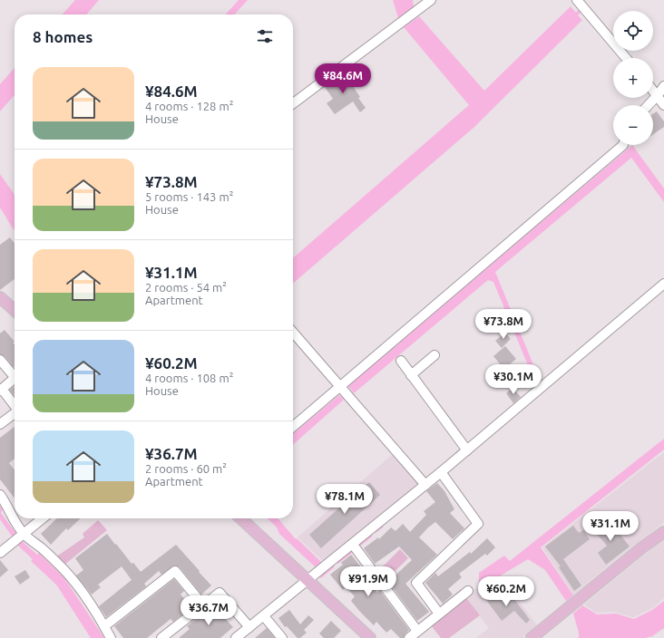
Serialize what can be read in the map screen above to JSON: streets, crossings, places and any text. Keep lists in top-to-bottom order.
{
  "page": {
    "map_buttons": ["+", "−"],
    "heading": "8 homes",
    "list": [
      {
        "name": "¥84.6M",
        "note": "4 rooms · 128 m² · House"
      },
      {
        "name": "¥73.8M",
        "note": "5 rooms · 143 m² · House"
      },
      {
        "name": "¥31.1M",
        "note": "2 rooms · 54 m² · Apartment"
      },
      {
        "name": "¥60.2M",
        "note": "4 rooms · 108 m² · House"
      },
      {
        "name": "¥36.7M",
        "note": "2 rooms · 60 m² · Apartment"
      }
    ],
    "price": [
      "¥84.6M",
      "¥73.8M",
      "¥30.1M",
      "¥78.1M",
      "¥31.1M",
      "¥91.9M",
      "¥60.2M",
      "¥36.7M"
    ]
  }
}
